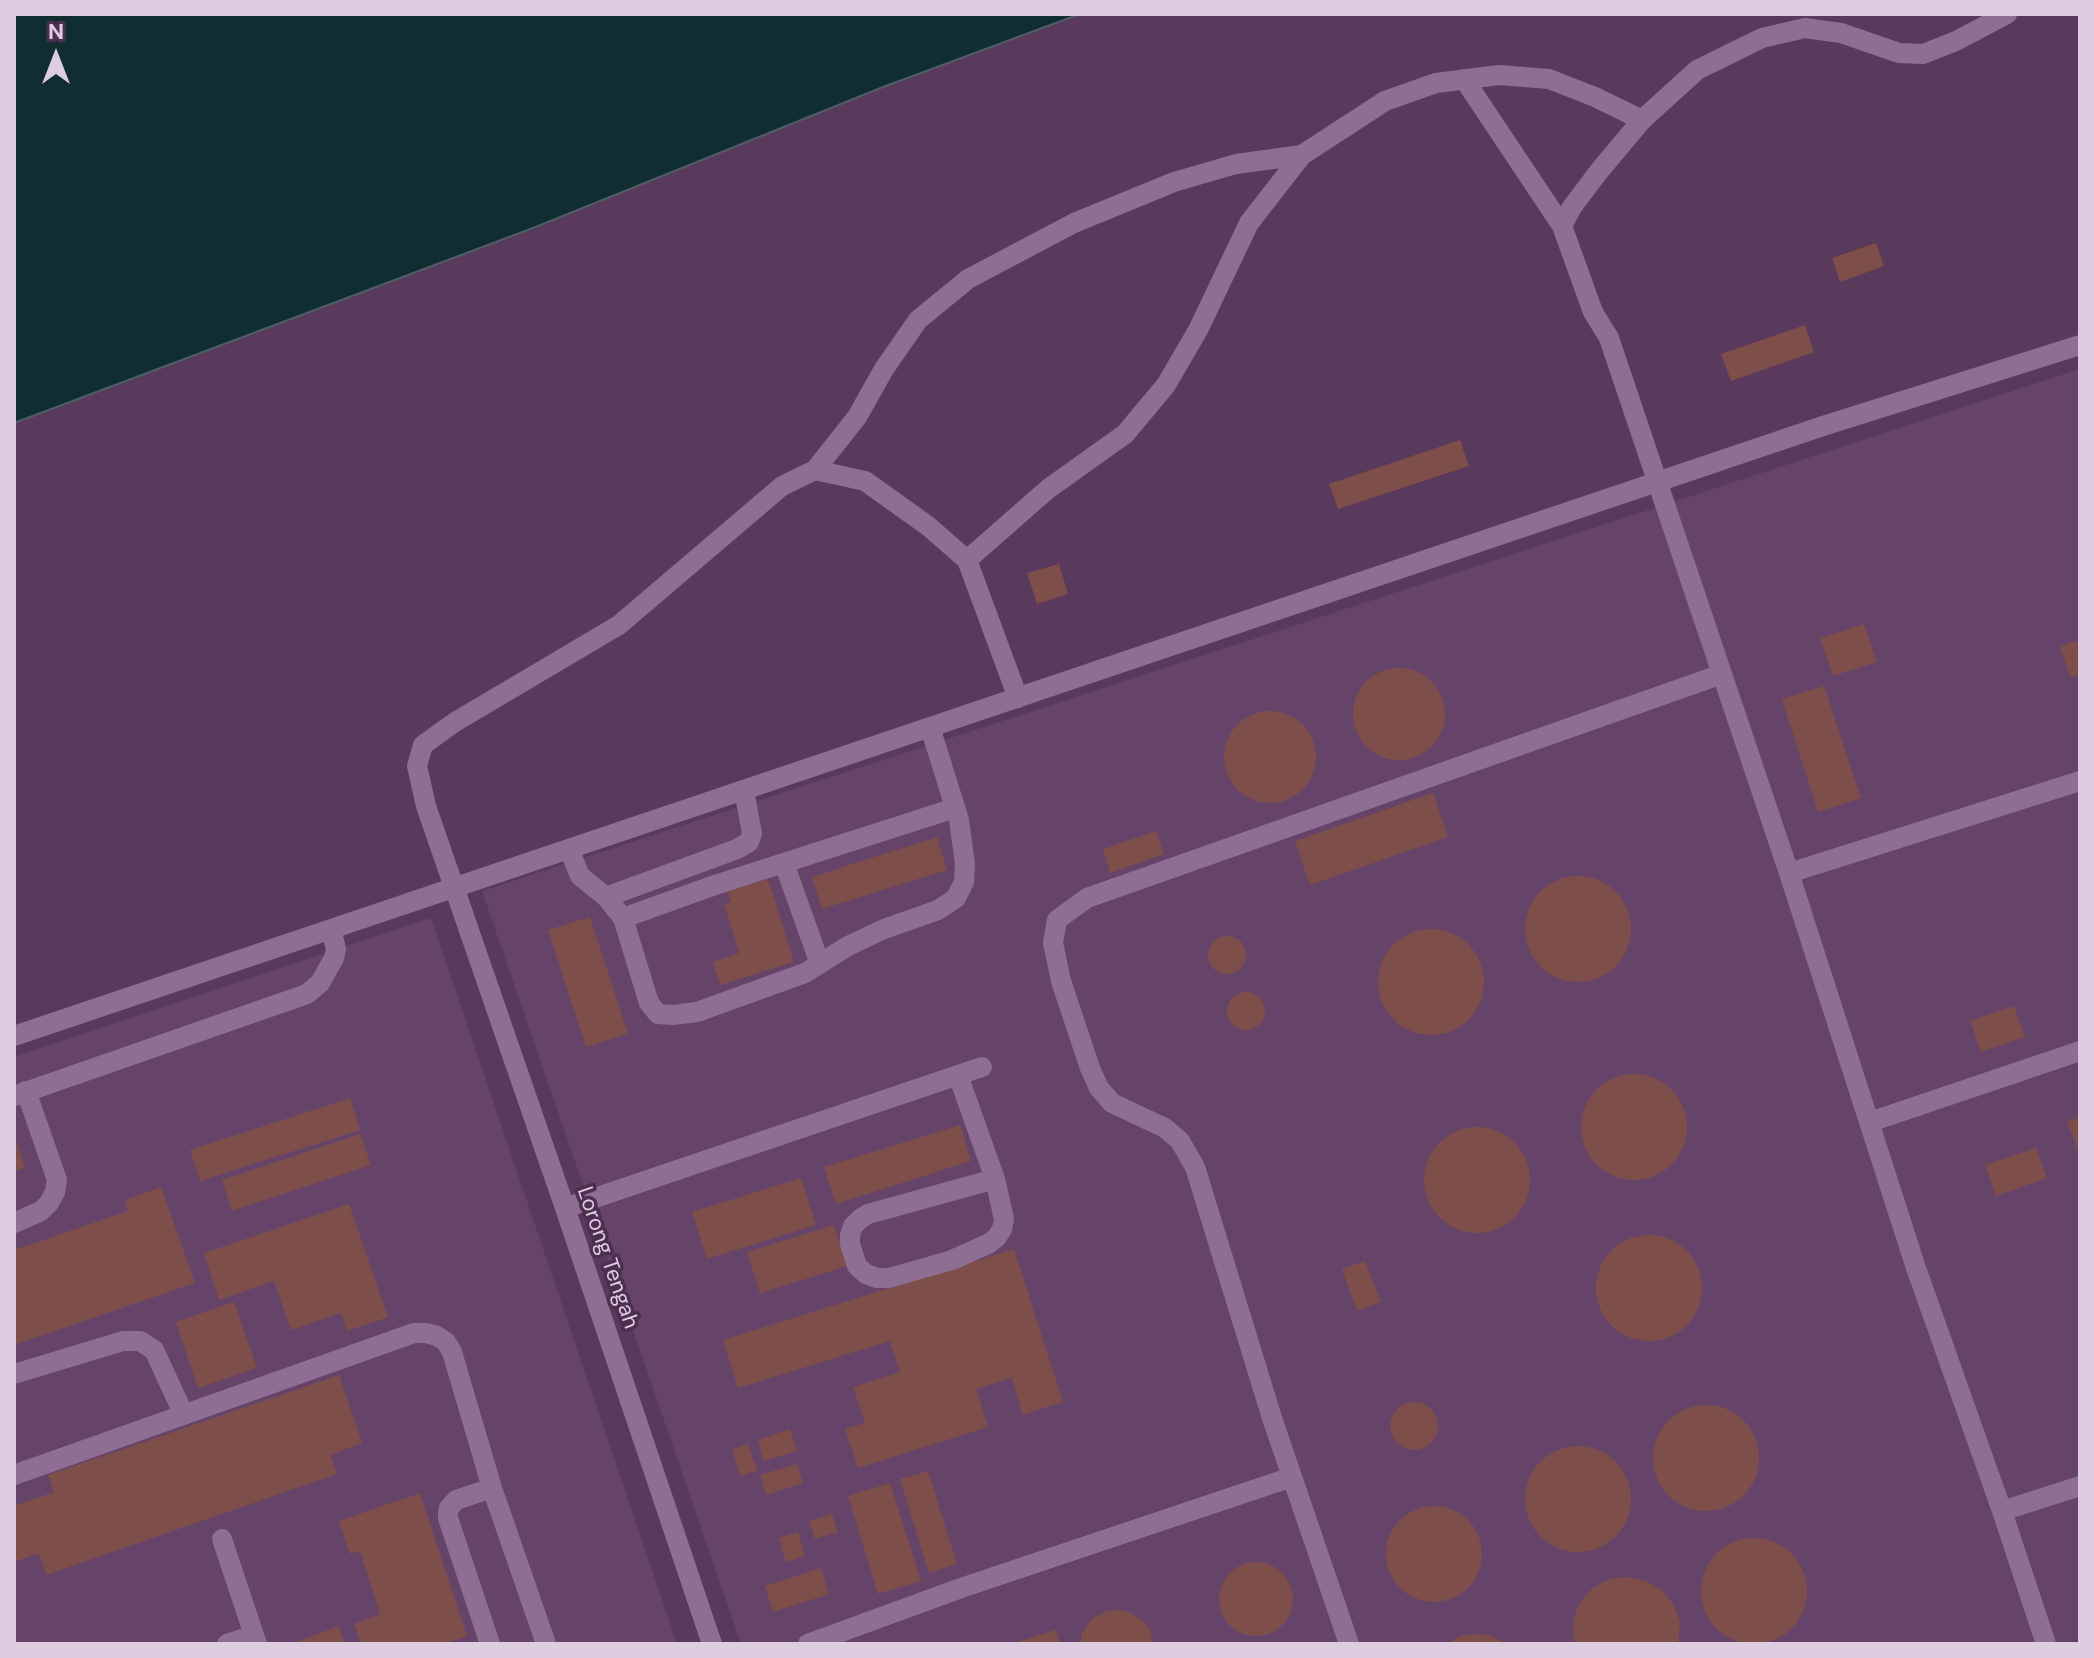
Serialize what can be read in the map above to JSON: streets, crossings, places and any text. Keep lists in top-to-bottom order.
{
  "streets": {
    "street": ["Lorong Tengah"]
  },
  "north": "top"
}
